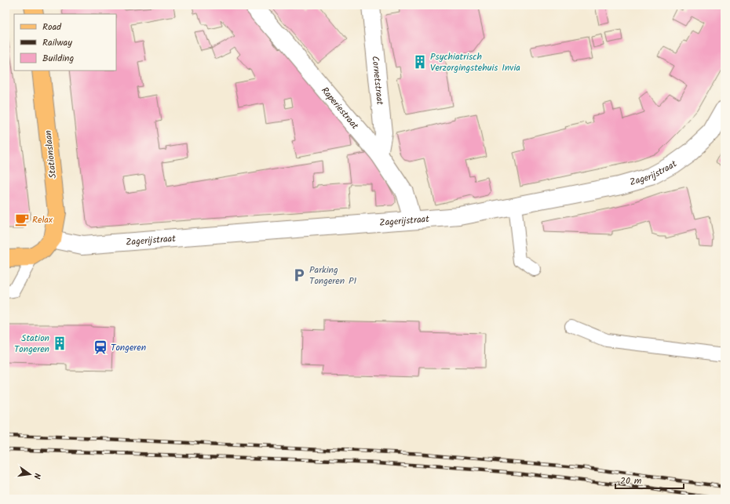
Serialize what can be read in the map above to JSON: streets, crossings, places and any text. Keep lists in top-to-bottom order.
{
  "streets": {
    "main road": ["Stationslaan"],
    "street": ["Cornetstraat", "Raperiestraat", "Zagerijstraat"]
  },
  "crossings": [
    ["Cornetstraat", "Raperiestraat"],
    ["Raperiestraat", "Zagerijstraat"],
    ["Stationslaan", "Zagerijstraat"]
  ],
  "places": {
    "building": ["Psychiatrisch Verzorgingstehuis Invia", "Station Tongeren"],
    "cafe": ["Relax"],
    "parking": ["Parking Tongeren P1"],
    "station": ["Tongeren"]
  },
  "legend": ["Road", "Railway", "Building"],
  "scale_bar": "20 m",
  "north": "right"
}
